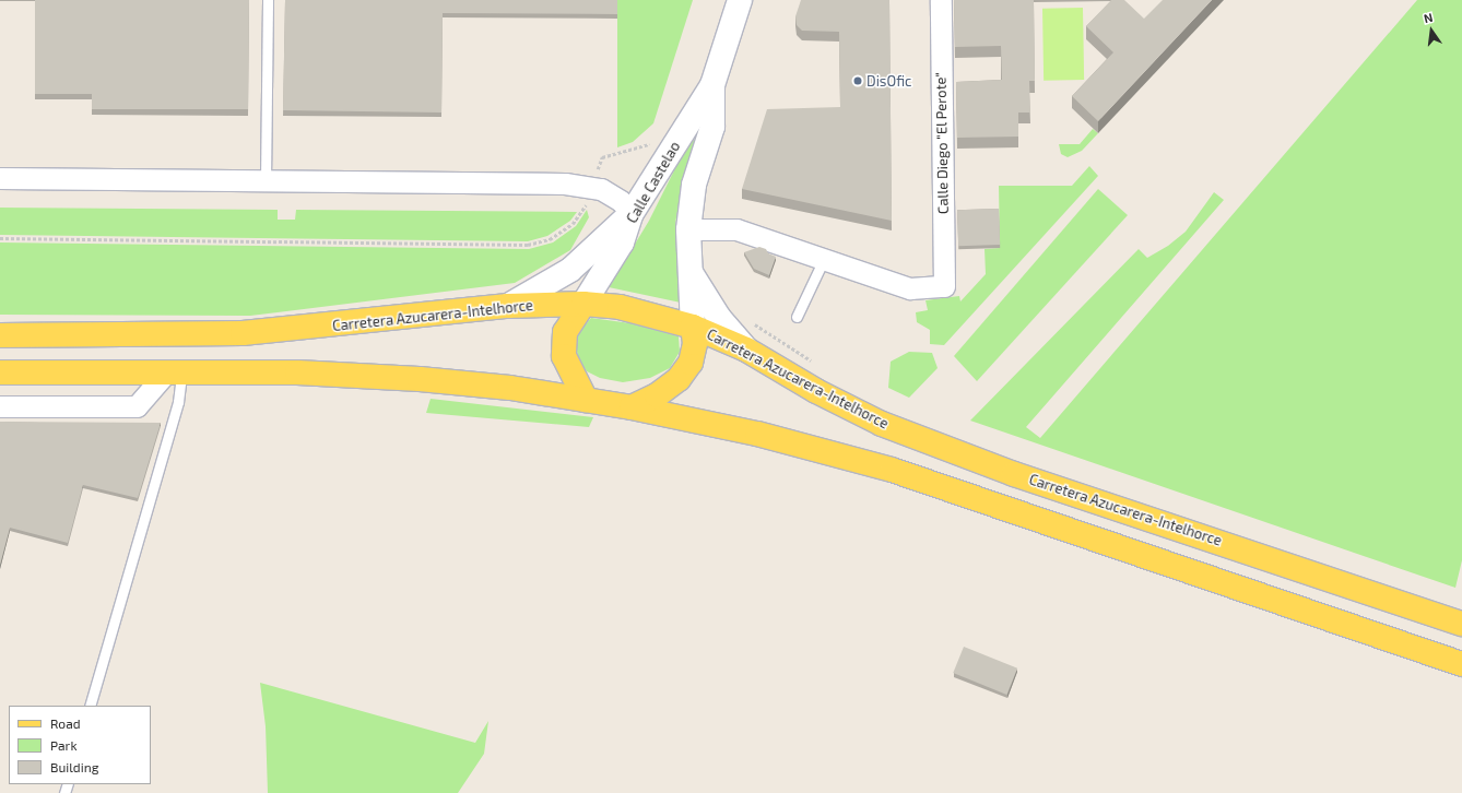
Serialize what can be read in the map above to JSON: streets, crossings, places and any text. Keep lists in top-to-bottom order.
{
  "streets": {
    "main road": ["Calle Castelao", "Carretera Azucarera-Intelhorce"],
    "street": ["Calle Diego \"El Perote\""]
  },
  "crossings": [
    ["Calle Castelao", "Carretera Azucarera-Intelhorce"]
  ],
  "places": ["DisOfic"],
  "legend": ["Road", "Park", "Building"],
  "north": "top"
}
